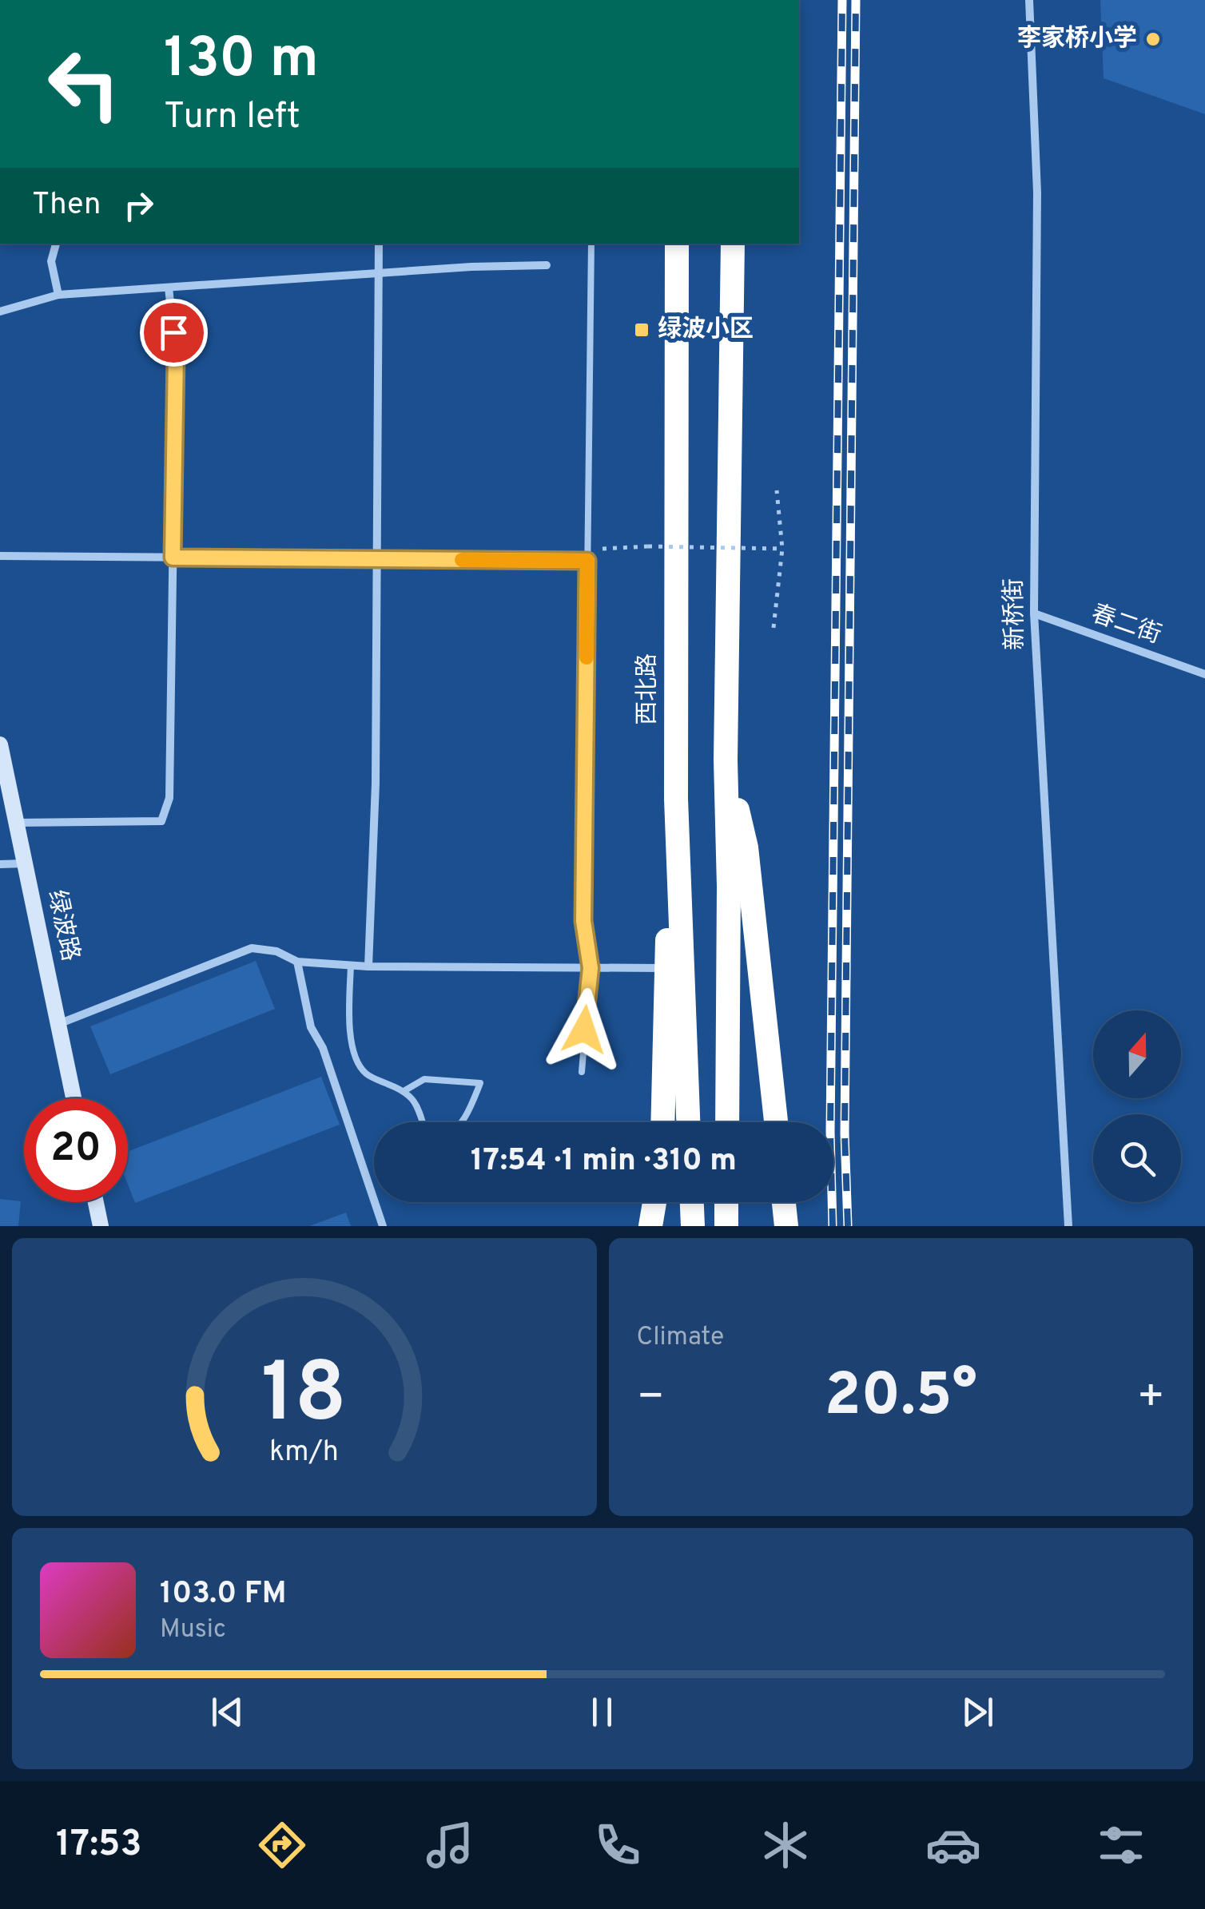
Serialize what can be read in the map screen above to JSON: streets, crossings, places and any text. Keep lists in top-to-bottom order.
{
  "streets": {
    "highway": ["西北路"],
    "street": ["新桥街", "春二街", "绿波路"]
  },
  "crossings": [
    ["新桥街", "春二街"]
  ],
  "places": {
    "other": ["李家桥小学"],
    "transit": ["绿波小区"]
  },
  "north": "top",
  "page": {
    "turn": ["130 m", "Turn left"],
    "then": "Then",
    "limit": "20",
    "trip": "17:54 · 1 min · 310 m",
    "tile": "Climate",
    "heat": ["−", "20.5°", "+"],
    "song": ["103.0 FM", "Music"],
    "tabs": "17:53",
    "gauge": ["18", "km/h"]
  }
}
